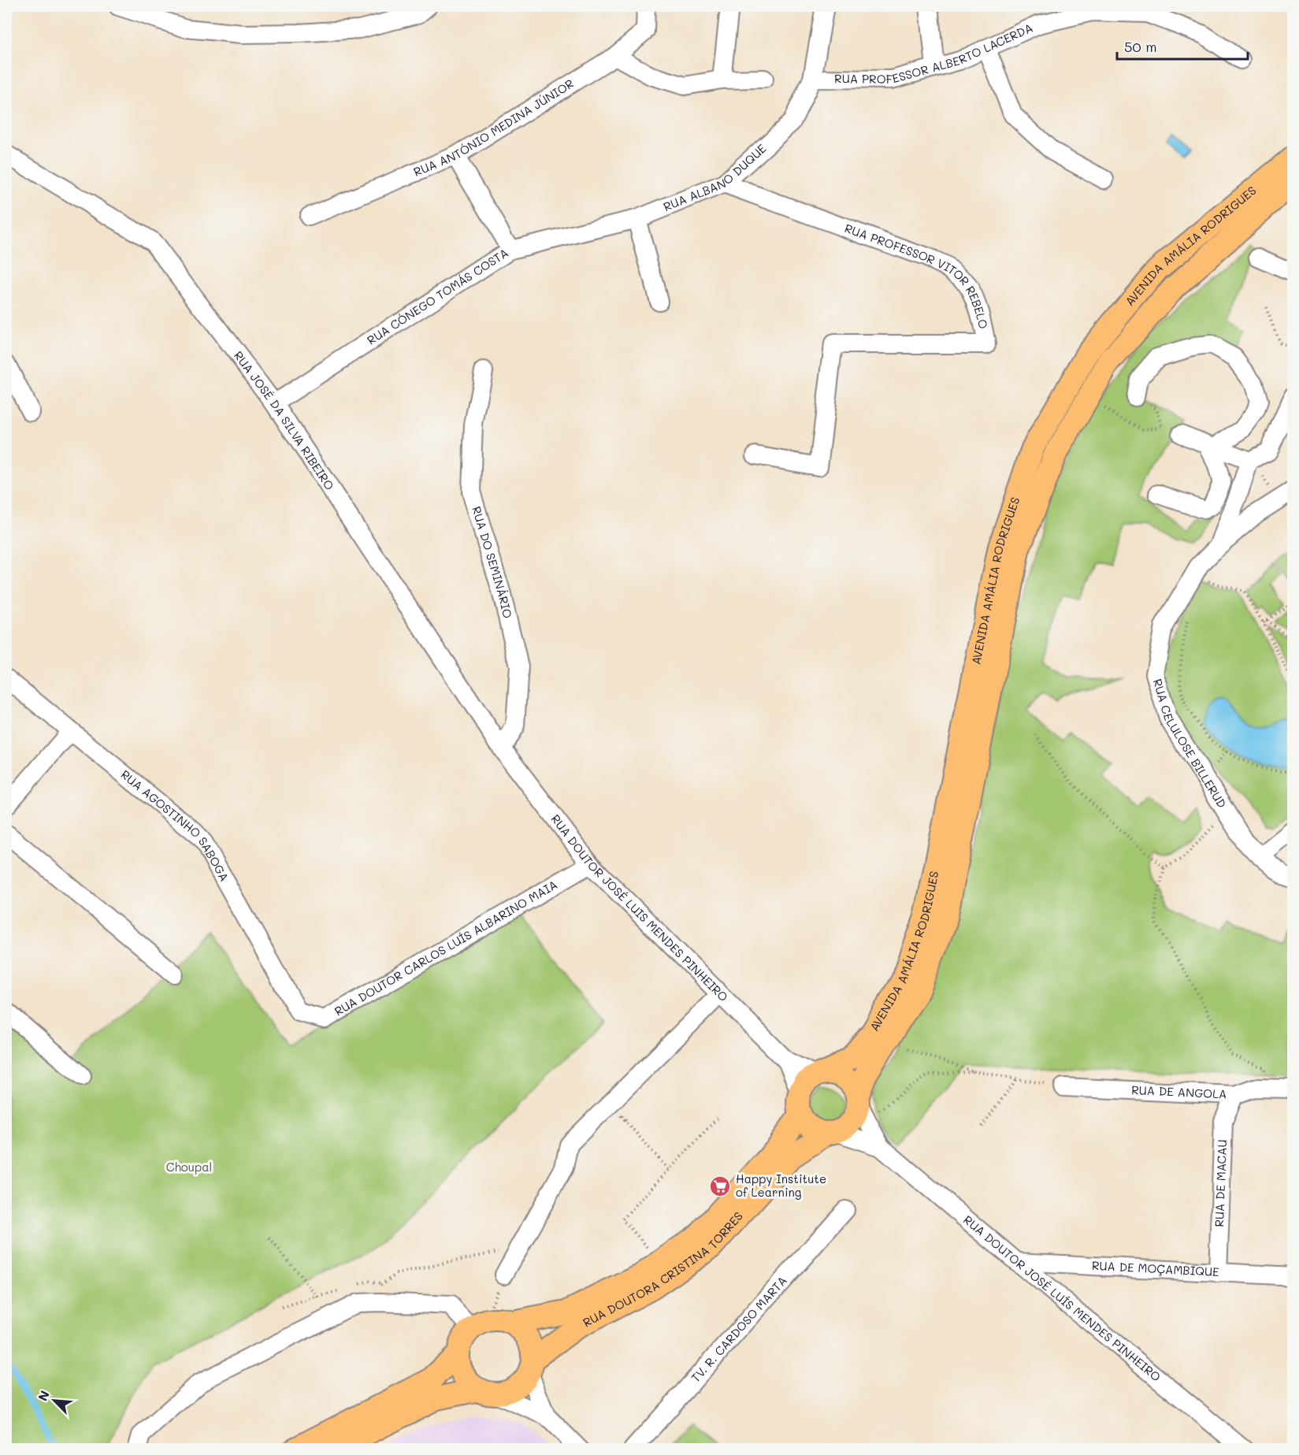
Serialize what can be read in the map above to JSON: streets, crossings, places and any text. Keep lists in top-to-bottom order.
{
  "streets": {
    "main road": ["AVENIDA AMÁLIA RODRIGUES", "RUA DOUTORA CRISTINA TORRES"],
    "street": [
      "RUA PROFESSOR ALBERTO LACERDA",
      "RUA ANTÓNIO MEDINA JÚNIOR",
      "RUA ALBANO DUQUE",
      "RUA PROFESSOR VITOR REBELO",
      "RUA CÓNEGO TOMÁS COSTA",
      "RUA JOSÉ DA SILVA RIBEIRO",
      "RUA DO SEMINÁRIO",
      "RUA CELULOSE BILLERUD",
      "RUA AGOSTINHO SABOGA",
      "RUA DOUTOR JOSÉ LUIS MENDES PINHEIRO",
      "RUA DOUTOR CARLOS LUÍS ALBARINO MAIA",
      "RUA DE ANGOLA",
      "RUA DE MACAU",
      "RUA DE MOÇAMBIQUE",
      "RUA DOUTOR JOSÉ LUÍS MENDES PINHEIRO",
      "TV. R. CARDOSO MARTA"
    ]
  },
  "crossings": [
    ["RUA PROFESSOR ALBERTO LACERDA", "RUA ALBANO DUQUE"],
    ["RUA ANTÓNIO MEDINA JÚNIOR", "RUA CÓNEGO TOMÁS COSTA"],
    ["RUA ALBANO DUQUE", "RUA PROFESSOR VITOR REBELO"],
    ["RUA ALBANO DUQUE", "RUA CÓNEGO TOMÁS COSTA"],
    ["AVENIDA AMÁLIA RODRIGUES", "RUA DOUTOR JOSÉ LUIS MENDES PINHEIRO"],
    ["AVENIDA AMÁLIA RODRIGUES", "RUA DOUTORA CRISTINA TORRES"],
    ["AVENIDA AMÁLIA RODRIGUES", "RUA DOUTOR JOSÉ LUÍS MENDES PINHEIRO"],
    ["RUA CÓNEGO TOMÁS COSTA", "RUA JOSÉ DA SILVA RIBEIRO"],
    ["RUA JOSÉ DA SILVA RIBEIRO", "RUA DO SEMINÁRIO"],
    ["RUA JOSÉ DA SILVA RIBEIRO", "RUA DOUTOR JOSÉ LUIS MENDES PINHEIRO"],
    ["RUA DO SEMINÁRIO", "RUA DOUTOR JOSÉ LUIS MENDES PINHEIRO"],
    ["RUA AGOSTINHO SABOGA", "RUA DOUTOR CARLOS LUÍS ALBARINO MAIA"],
    ["RUA DOUTOR JOSÉ LUIS MENDES PINHEIRO", "RUA DOUTOR CARLOS LUÍS ALBARINO MAIA"],
    ["RUA DOUTOR JOSÉ LUIS MENDES PINHEIRO", "RUA DOUTORA CRISTINA TORRES"],
    ["RUA DOUTOR JOSÉ LUIS MENDES PINHEIRO", "RUA DOUTOR JOSÉ LUÍS MENDES PINHEIRO"],
    ["RUA DE ANGOLA", "RUA DE MACAU"],
    ["RUA DE MACAU", "RUA DE MOÇAMBIQUE"],
    ["RUA DOUTORA CRISTINA TORRES", "RUA DOUTOR JOSÉ LUÍS MENDES PINHEIRO"],
    ["RUA DE MOÇAMBIQUE", "RUA DOUTOR JOSÉ LUÍS MENDES PINHEIRO"]
  ],
  "parks": ["Choupal"],
  "places": {
    "supermarket": ["Happy Institute of Learning"]
  },
  "scale_bar": "50 m",
  "north": "top left"
}
